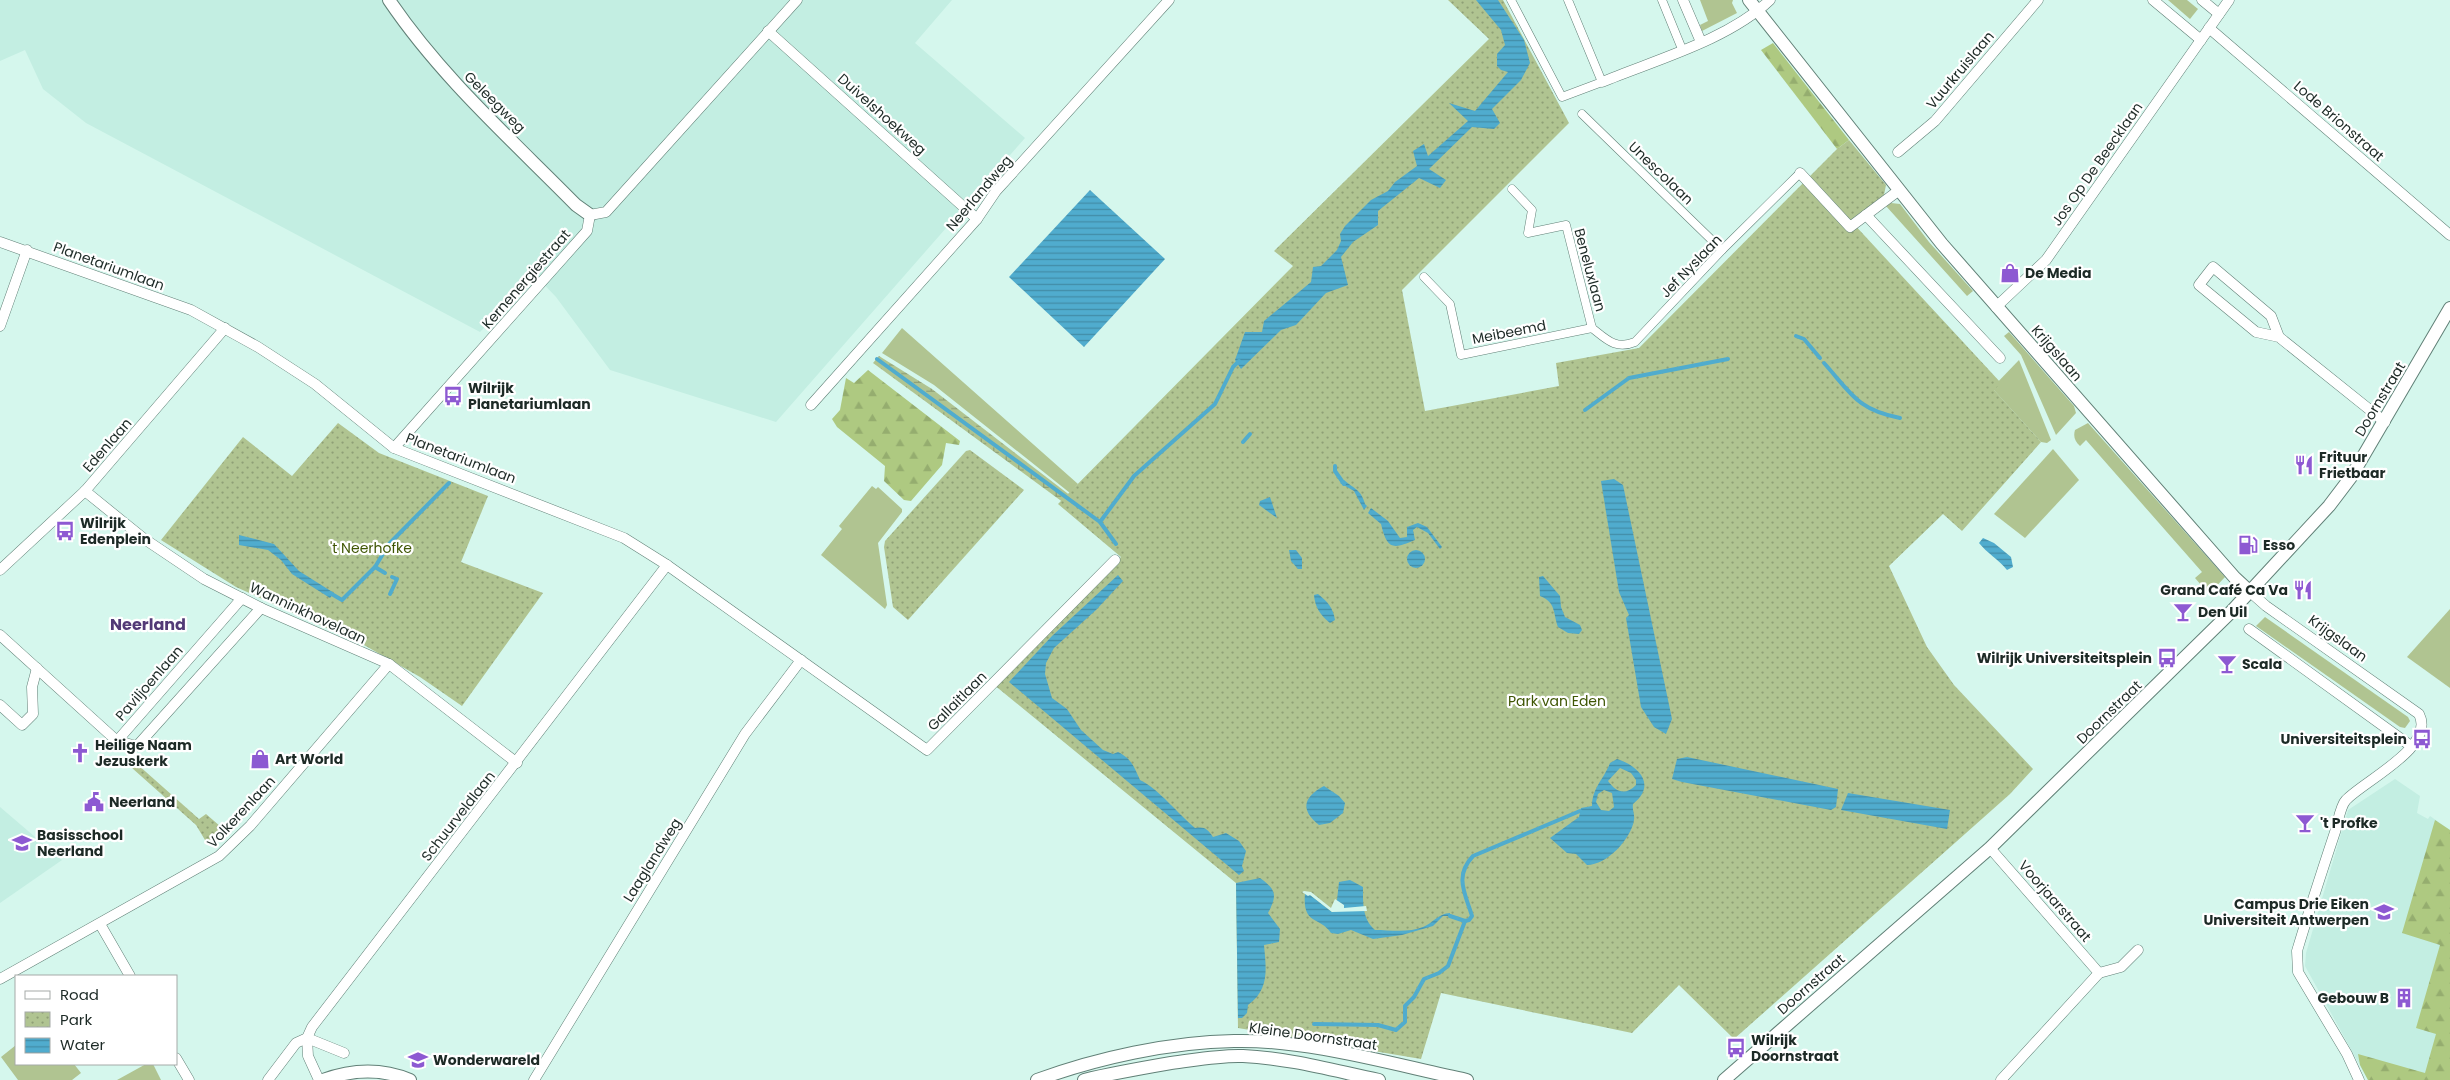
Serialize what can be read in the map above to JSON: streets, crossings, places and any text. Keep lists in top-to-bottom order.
{
  "streets": {
    "street": [
      "Vuurkruislaan",
      "Geleegweg",
      "Duivelshoekweg",
      "Lode Brionstraat",
      "Jos Op De Beecklaan",
      "Unescolaan",
      "Neerlandweg",
      "Planetariumlaan",
      "Jef Nyslaan",
      "Beneluxlaan",
      "Kernenergiestraat",
      "Meibeemd",
      "Krijgslaan",
      "Doornstraat",
      "Edenlaan",
      "Wanninkhovelaan",
      "Paviljoenlaan",
      "Gallaitlaan",
      "Volkerenlaan",
      "Schuurveldlaan",
      "Laaglandweg",
      "Voorjaarstraat",
      "Kleine Doornstraat"
    ]
  },
  "crossings": [
    ["Geleegweg", "Kernenergiestraat"],
    ["Duivelshoekweg", "Neerlandweg"],
    ["Lode Brionstraat", "Jos Op De Beecklaan"],
    ["Jos Op De Beecklaan", "Krijgslaan"],
    ["Unescolaan", "Jef Nyslaan"],
    ["Planetariumlaan", "Kernenergiestraat"],
    ["Planetariumlaan", "Edenlaan"],
    ["Planetariumlaan", "Gallaitlaan"],
    ["Planetariumlaan", "Schuurveldlaan"],
    ["Planetariumlaan", "Laaglandweg"],
    ["Jef Nyslaan", "Beneluxlaan"],
    ["Jef Nyslaan", "Meibeemd"],
    ["Beneluxlaan", "Meibeemd"],
    ["Krijgslaan", "Doornstraat"],
    ["Doornstraat", "Voorjaarstraat"],
    ["Edenlaan", "Wanninkhovelaan"],
    ["Wanninkhovelaan", "Paviljoenlaan"],
    ["Wanninkhovelaan", "Volkerenlaan"],
    ["Wanninkhovelaan", "Schuurveldlaan"],
    ["Gallaitlaan", "Laaglandweg"]
  ],
  "districts": ["Neerland"],
  "parks": ["'t Neerhofke", "Park van Eden"],
  "places": {
    "shop": ["De Media", "Art World"],
    "bus stop": [
      "Wilrijk Planetariumlaan",
      "Wilrijk Edenplein",
      "Wilrijk Universiteitsplein",
      "Universiteitsplein",
      "Wilrijk Doornstraat"
    ],
    "restaurant": ["Frituur Frietbaar", "Grand Café Ca Va"],
    "fuel station": ["Esso"],
    "bar": ["Den Uil", "Scala", "'t Profke"],
    "church": ["Heilige Naam Jezuskerk"],
    "public building": ["Neerland"],
    "school or university": ["Basisschool Neerland", "Campus Drie Eiken Universiteit Antwerpen", "Wonderwareld"],
    "building": ["Gebouw B"]
  },
  "legend": ["Road", "Park", "Water"]
}
